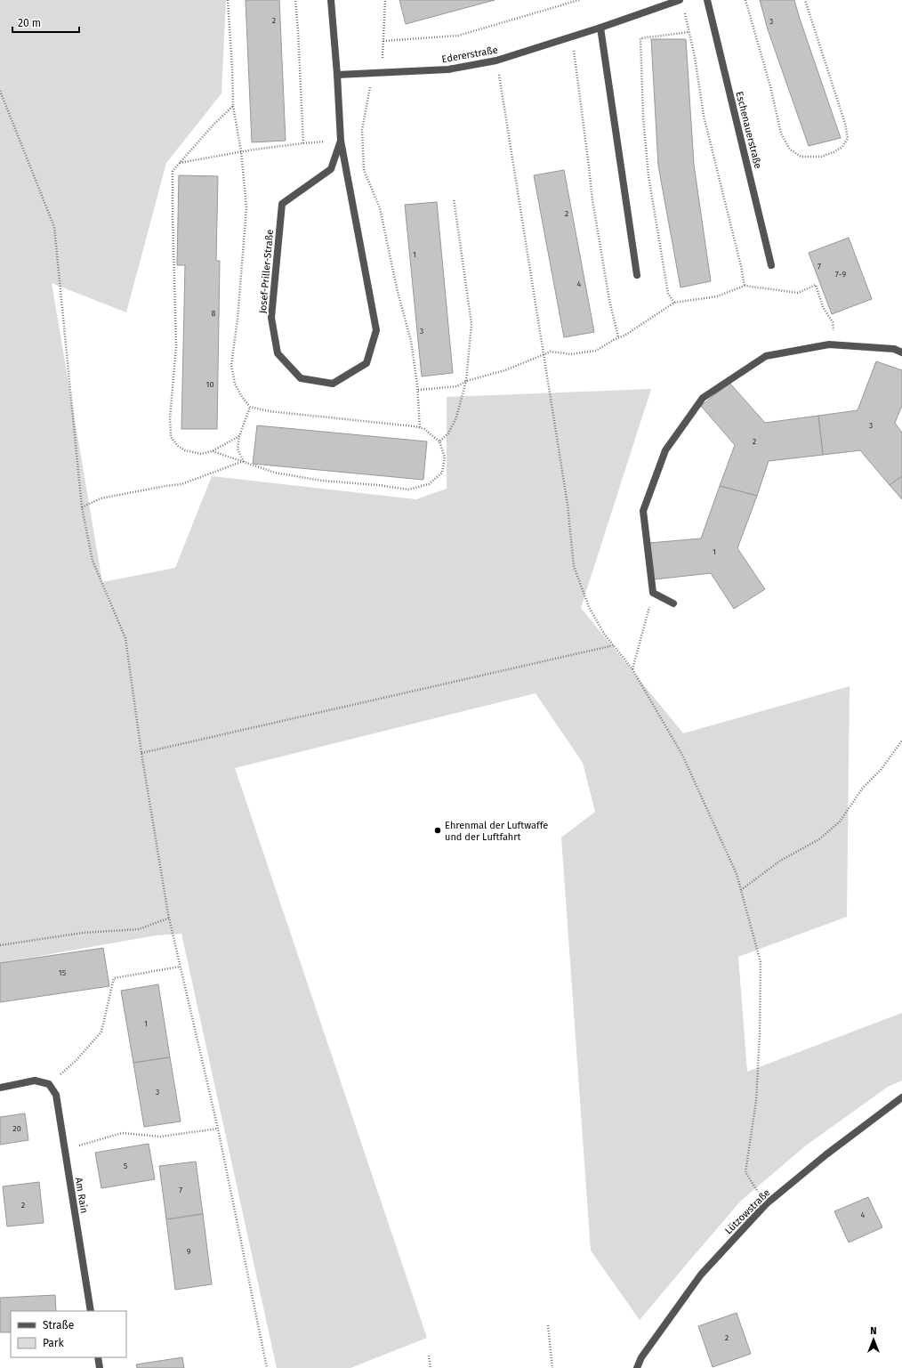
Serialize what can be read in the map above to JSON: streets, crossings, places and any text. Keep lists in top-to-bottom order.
{
  "streets": {
    "street": [
      "Edererstraße",
      "Eschenauerstraße",
      "Josef-Priller-Straße",
      "Am Rain",
      "Lützowstraße"
    ]
  },
  "crossings": [
    ["Edererstraße", "Josef-Priller-Straße"]
  ],
  "places": ["Ehrenmal der Luftwaffe und der Luftfahrt"],
  "house_numbers": [
    "2",
    "3",
    "2",
    "1",
    "7",
    "7-9",
    "4",
    "8",
    "3",
    "10",
    "3",
    "2",
    "1",
    "15",
    "1",
    "3",
    "20",
    "5",
    "7",
    "2",
    "4",
    "9",
    "2"
  ],
  "legend": ["Straße", "Park"],
  "scale_bar": "20 m",
  "north": "top"
}
